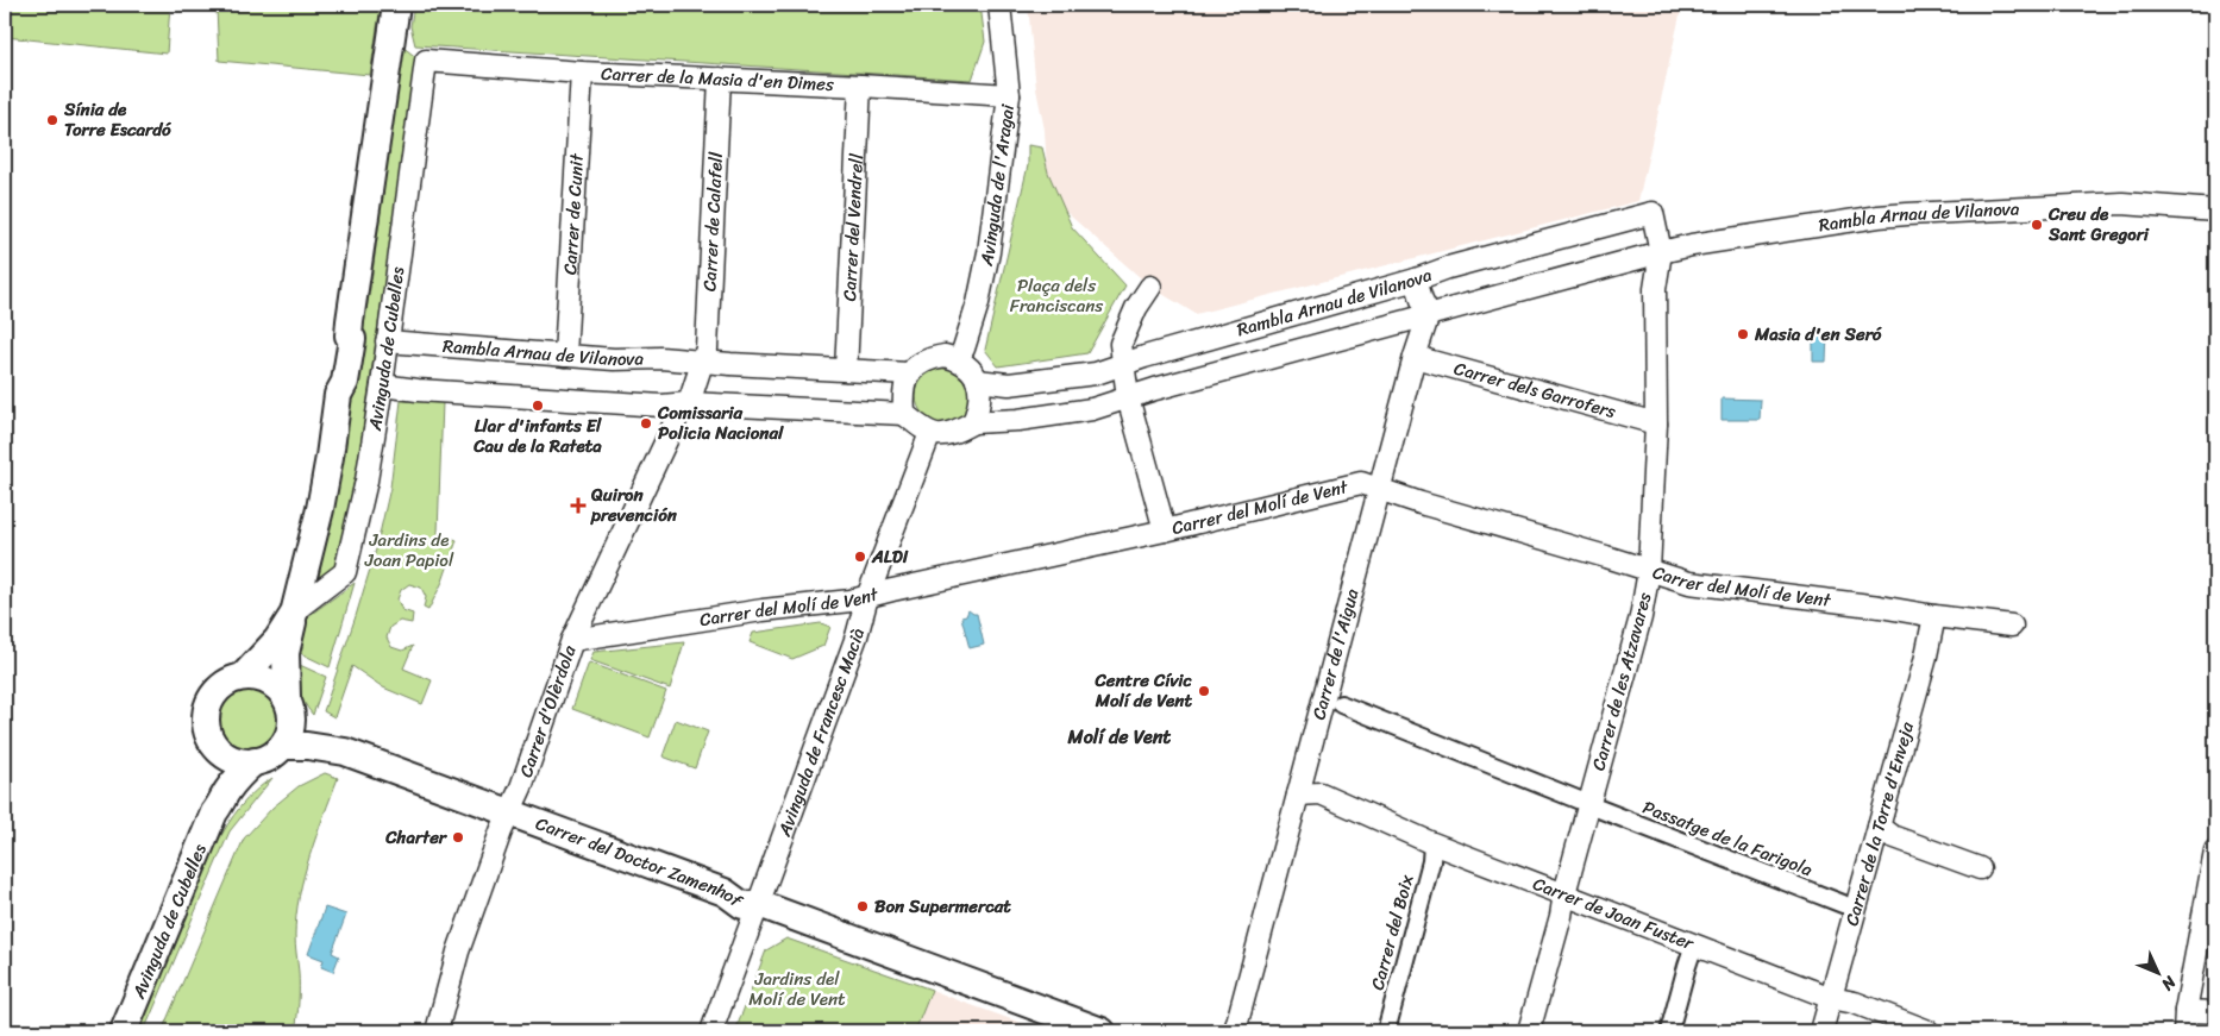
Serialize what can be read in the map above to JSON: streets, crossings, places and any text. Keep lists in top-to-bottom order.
{
  "streets": {
    "street": [
      "Carrer de la Masia d'en Dimes",
      "Avinguda de l'Aragai",
      "Carrer de Cunit",
      "Rambla Arnau de Vilanova",
      "Carrer de Calafell",
      "Carrer del Vendrell",
      "Avinguda de Cubelles",
      "Carrer dels Garrofers",
      "Carrer del Molí de Vent",
      "Carrer de l'Aigua",
      "Carrer de les Atzavares",
      "Carrer d'Olèrdola",
      "Avinguda de Francesc Macià",
      "Carrer de la Torre d'Enveja",
      "Passatge de la Farigola",
      "Carrer del Doctor Zamenhof",
      "Carrer de Joan Fuster",
      "Carrer del Boix"
    ]
  },
  "crossings": [
    ["Carrer de la Masia d'en Dimes", "Avinguda de l'Aragai"],
    ["Carrer de la Masia d'en Dimes", "Carrer de Cunit"],
    ["Carrer de la Masia d'en Dimes", "Carrer de Calafell"],
    ["Carrer de la Masia d'en Dimes", "Carrer del Vendrell"],
    ["Carrer de la Masia d'en Dimes", "Avinguda de Cubelles"],
    ["Avinguda de l'Aragai", "Rambla Arnau de Vilanova"],
    ["Avinguda de l'Aragai", "Avinguda de Francesc Macià"],
    ["Carrer de Cunit", "Rambla Arnau de Vilanova"],
    ["Rambla Arnau de Vilanova", "Carrer de Calafell"],
    ["Rambla Arnau de Vilanova", "Carrer del Vendrell"],
    ["Rambla Arnau de Vilanova", "Avinguda de Cubelles"],
    ["Rambla Arnau de Vilanova", "Carrer de l'Aigua"],
    ["Rambla Arnau de Vilanova", "Carrer de les Atzavares"],
    ["Rambla Arnau de Vilanova", "Avinguda de Francesc Macià"],
    ["Carrer dels Garrofers", "Carrer de l'Aigua"],
    ["Carrer dels Garrofers", "Carrer de les Atzavares"],
    ["Carrer del Molí de Vent", "Carrer de l'Aigua"],
    ["Carrer del Molí de Vent", "Carrer de les Atzavares"],
    ["Carrer del Molí de Vent", "Carrer d'Olèrdola"],
    ["Carrer del Molí de Vent", "Avinguda de Francesc Macià"],
    ["Carrer del Molí de Vent", "Carrer de la Torre d'Enveja"],
    ["Carrer de l'Aigua", "Carrer de Joan Fuster"],
    ["Carrer de les Atzavares", "Carrer de Joan Fuster"],
    ["Carrer d'Olèrdola", "Carrer del Doctor Zamenhof"],
    ["Avinguda de Francesc Macià", "Carrer del Doctor Zamenhof"],
    ["Carrer de la Torre d'Enveja", "Carrer de Joan Fuster"],
    ["Carrer de Joan Fuster", "Carrer del Boix"]
  ],
  "districts": ["Molí de Vent"],
  "parks": ["Plaça dels Franciscans", "Jardins de Joan Papiol", "Jardins del Molí de Vent"],
  "places": {
    "other": [
      "Sínia de Torre Escardó",
      "Creu de Sant Gregori",
      "Masia d'en Seró",
      "Llar d'infants El Cau de la Rateta",
      "Comissaria Policia Nacional",
      "ALDI",
      "Centre Cívic Molí de Vent",
      "Charter",
      "Bon Supermercat"
    ],
    "health": ["Quiron prevención"]
  },
  "north": "bottom right"
}
